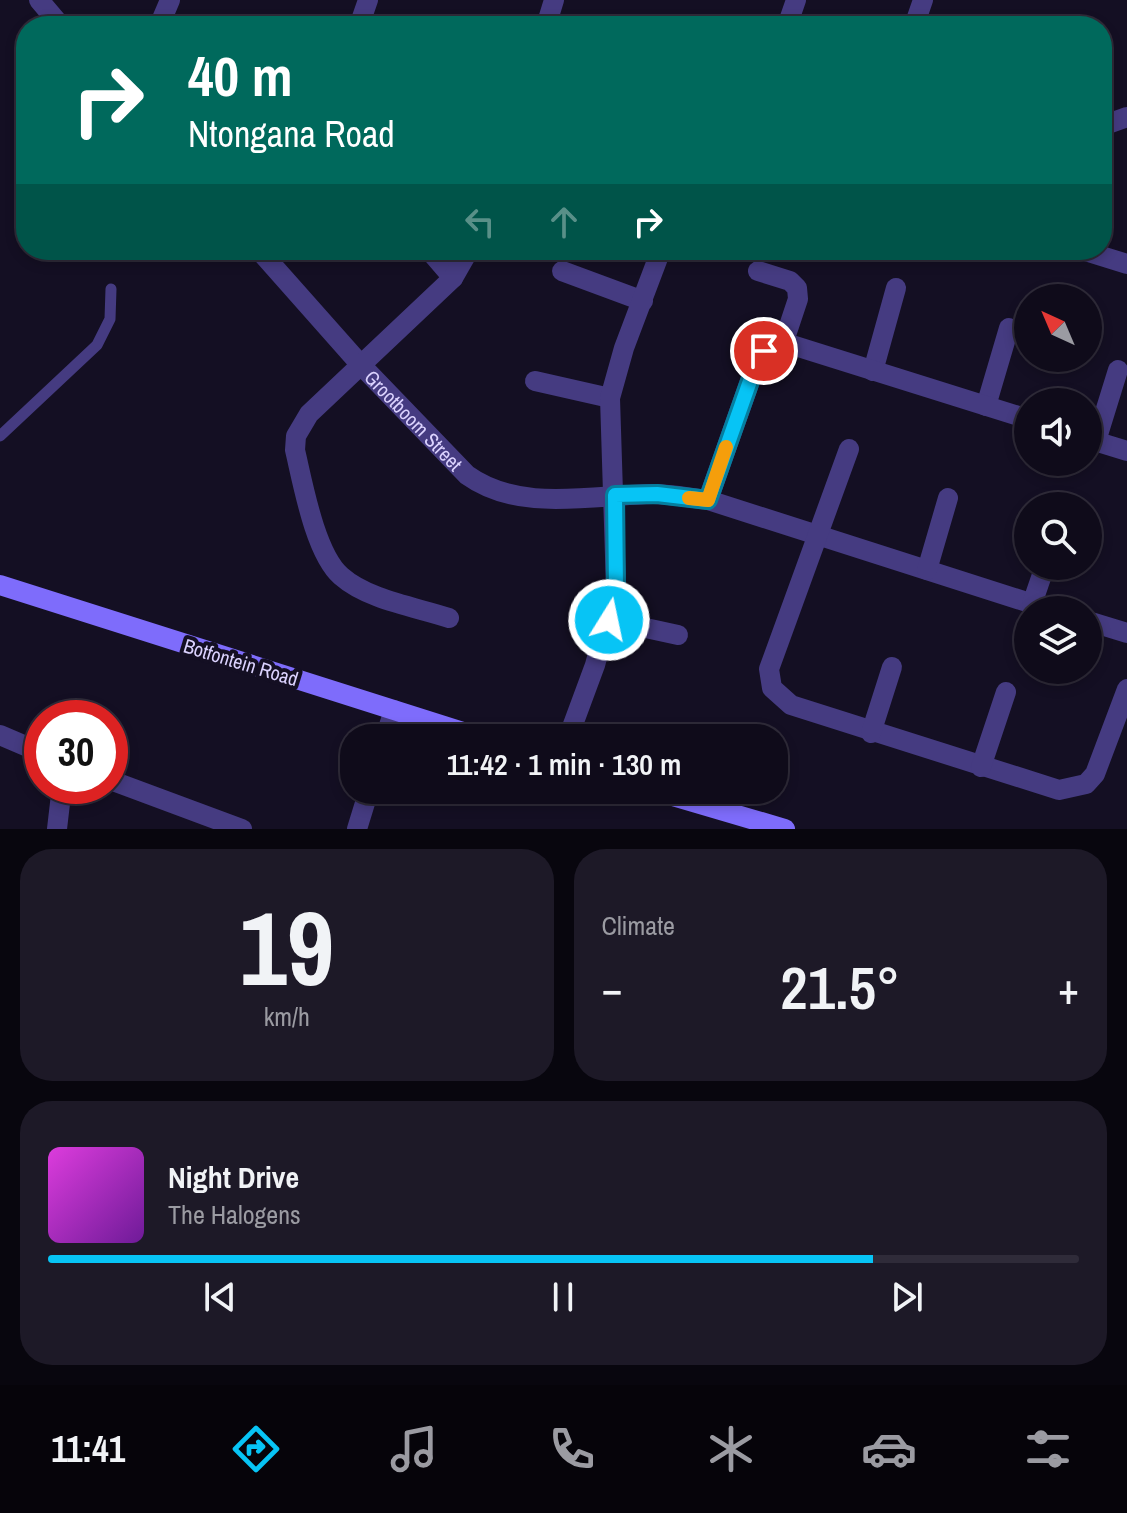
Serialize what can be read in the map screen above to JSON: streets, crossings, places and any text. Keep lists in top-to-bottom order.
{
  "streets": {
    "main road": ["Botfontein Road"],
    "street": ["Grootboom Street"]
  },
  "north": "top left",
  "page": {
    "turn": ["40 m", "Ntongana Road"],
    "limit": "30",
    "trip": "11:42 · 1 min · 130 m",
    "tile": [
      ["19", "km/h"],
      "Climate"
    ],
    "heat": ["−", "21.5°", "+"],
    "song": ["Night Drive", "The Halogens"],
    "tabs": "11:41"
  }
}
